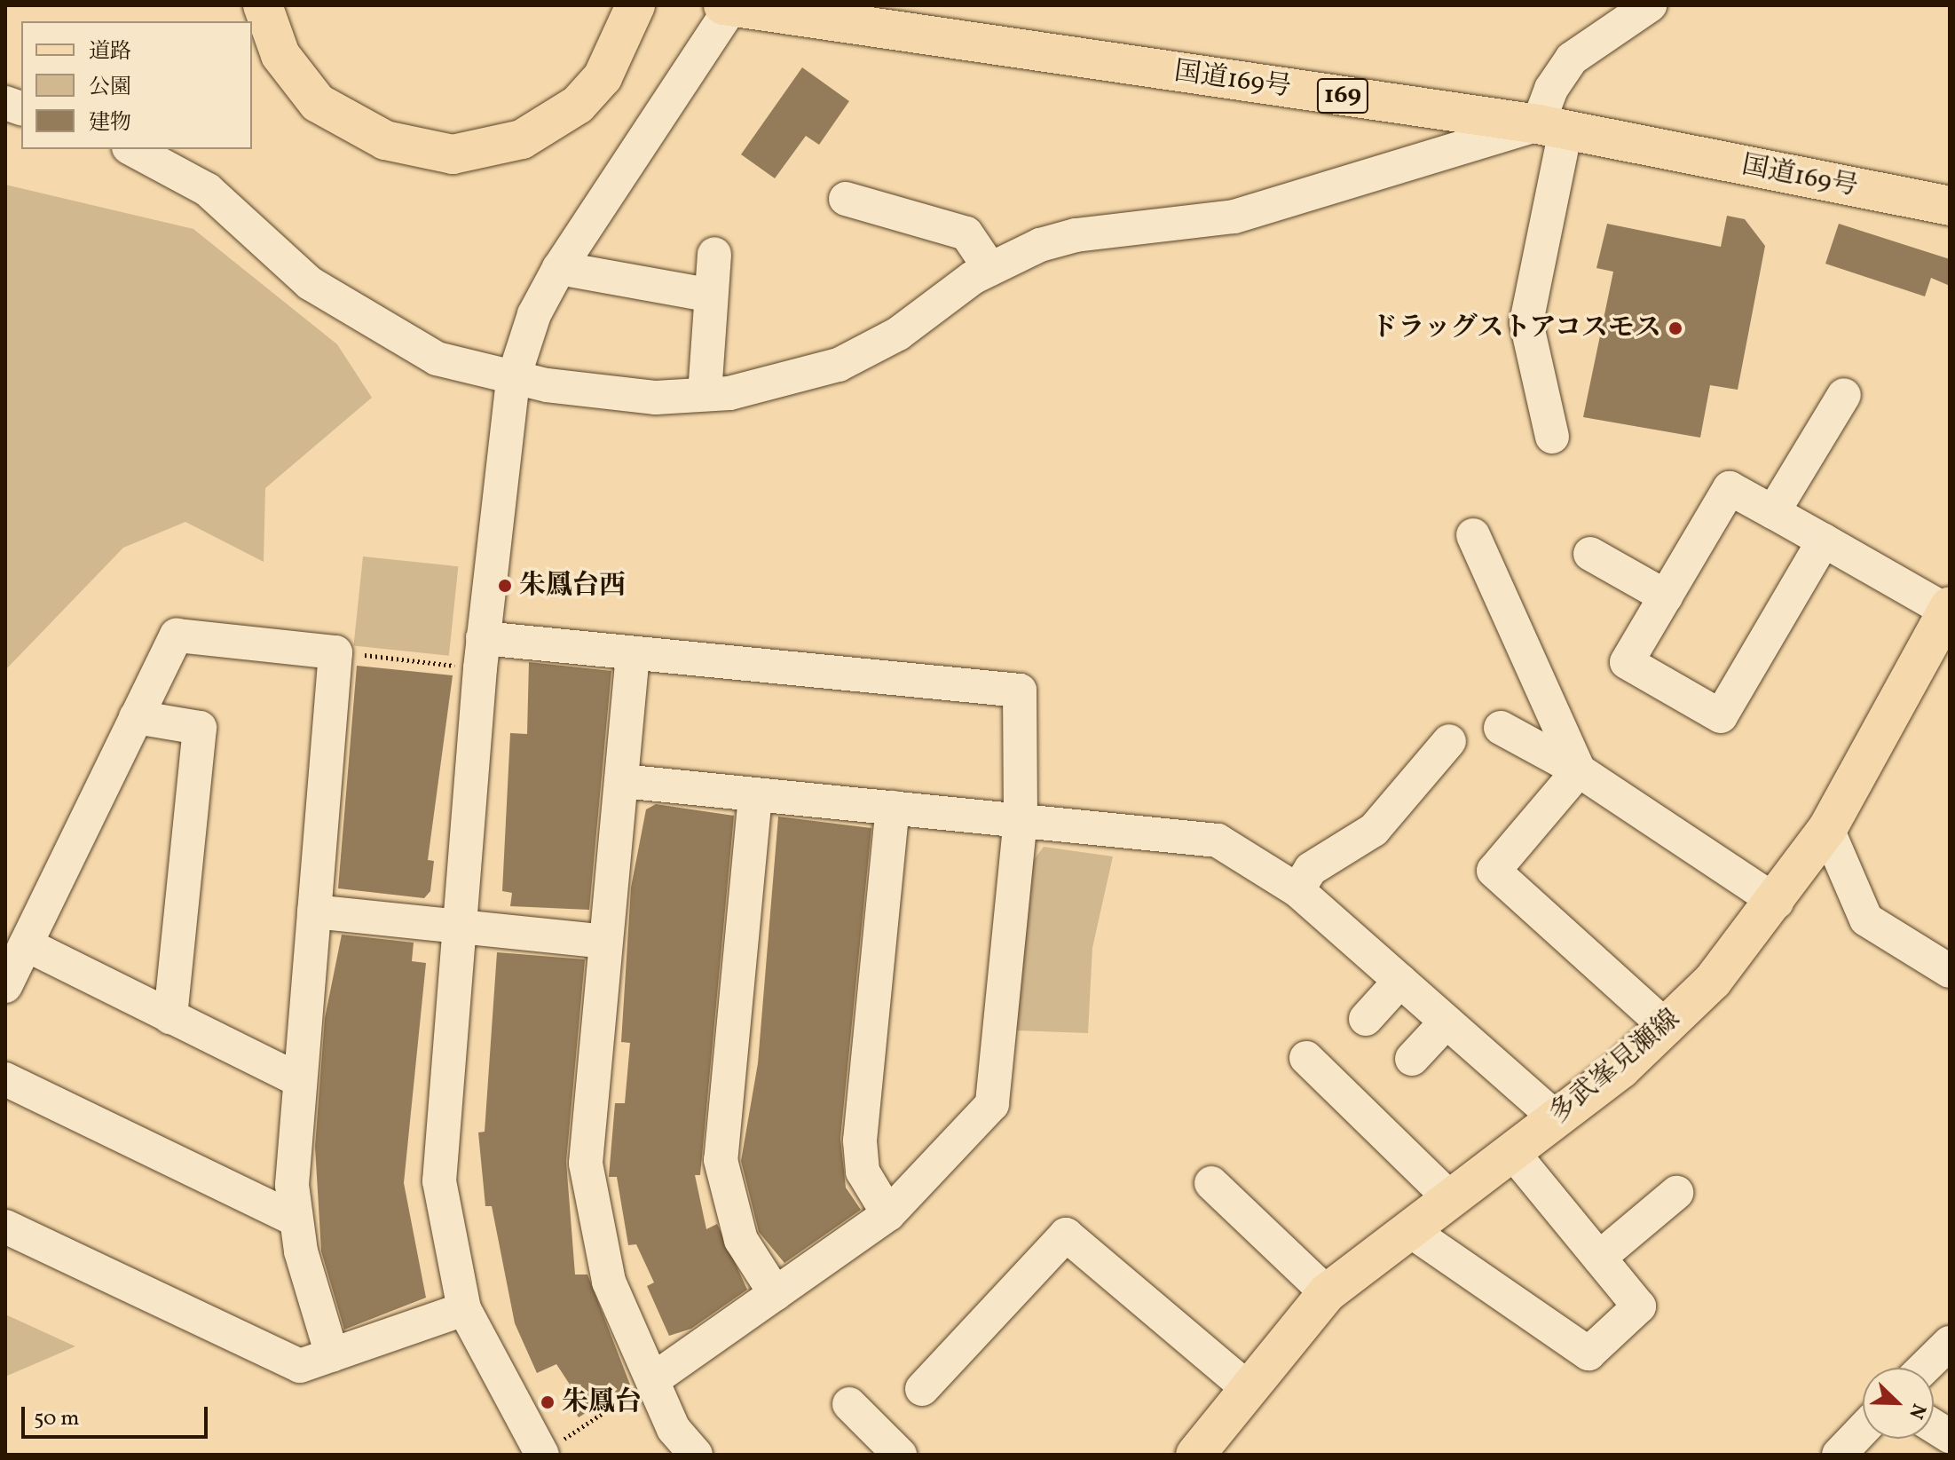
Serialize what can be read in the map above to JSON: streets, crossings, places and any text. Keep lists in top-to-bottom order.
{
  "streets": {
    "main road": ["国道169号", "169", "多武峯見瀬線"]
  },
  "places": ["ドラッグストアコスモス", "朱鳳台西", "朱鳳台"],
  "legend": ["道路", "公園", "建物"],
  "scale_bar": "50 m",
  "north": "bottom right"
}
